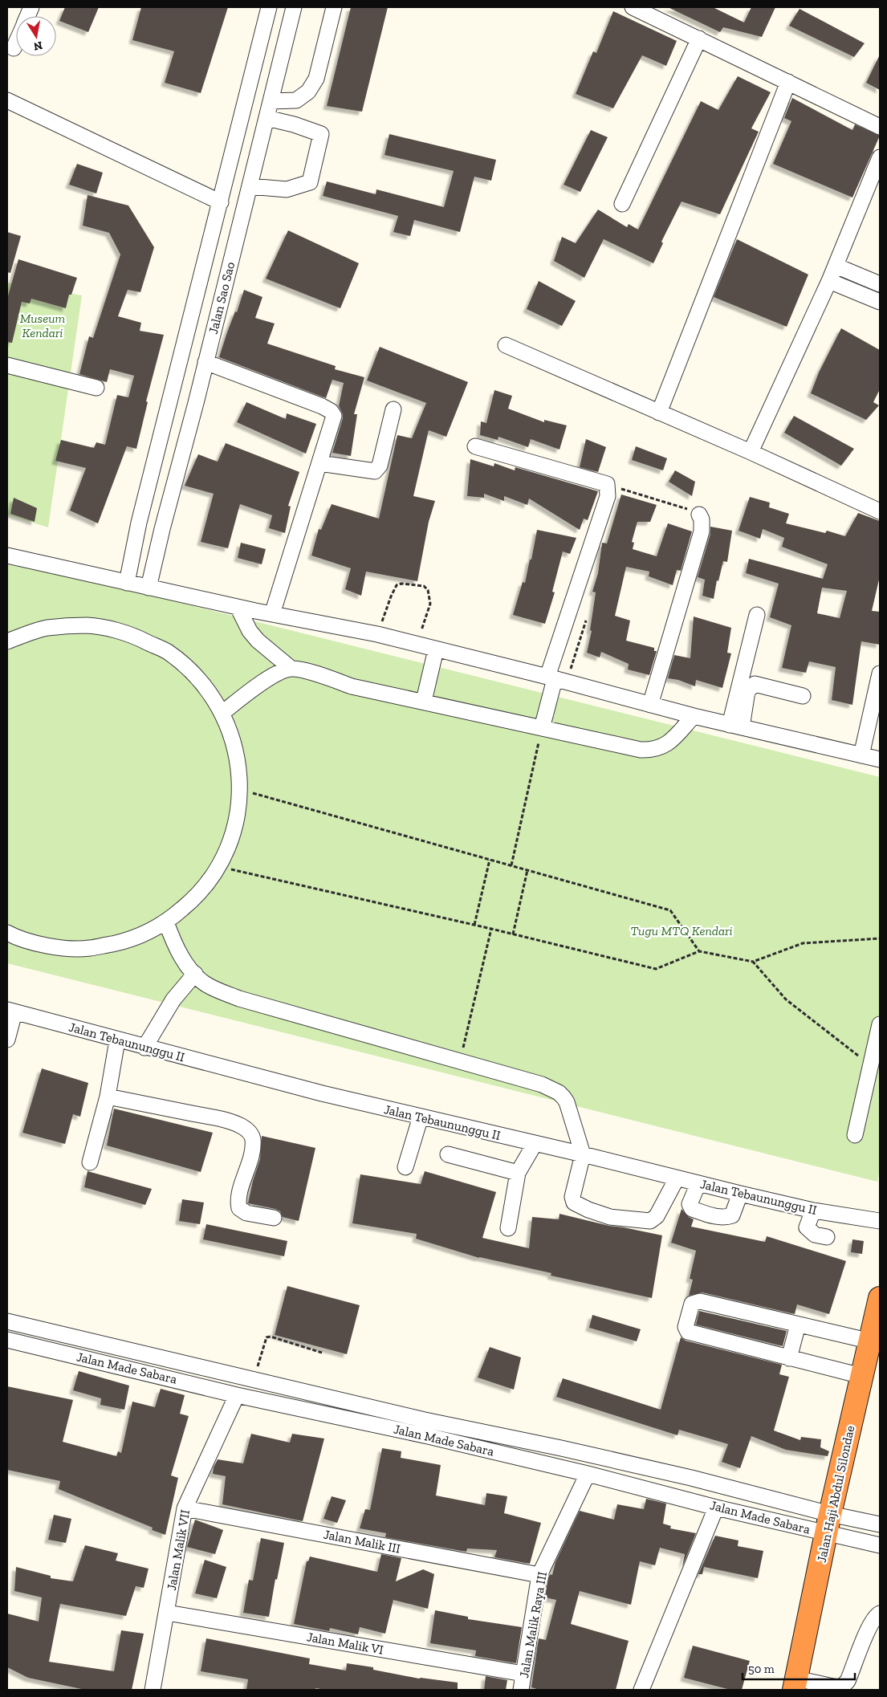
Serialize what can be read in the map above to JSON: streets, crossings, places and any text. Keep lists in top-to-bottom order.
{
  "streets": {
    "highway": ["Jalan Haji Abdul Silondae"],
    "street": [
      "Jalan Sao Sao",
      "Jalan Tebaununggu II",
      "Jalan Made Sabara",
      "Jalan Malik III",
      "Jalan Malik VII",
      "Jalan Malik Raya III",
      "Jalan Malik VI"
    ]
  },
  "crossings": [
    ["Jalan Made Sabara", "Jalan Haji Abdul Silondae"],
    ["Jalan Made Sabara", "Jalan Malik VII"],
    ["Jalan Made Sabara", "Jalan Malik Raya III"],
    ["Jalan Malik III", "Jalan Malik VII"],
    ["Jalan Malik III", "Jalan Malik Raya III"],
    ["Jalan Malik VII", "Jalan Malik VI"],
    ["Jalan Malik Raya III", "Jalan Malik VI"]
  ],
  "parks": ["Museum Kendari", "Tugu MTQ Kendari"],
  "scale_bar": "50 m",
  "north": "bottom"
}
